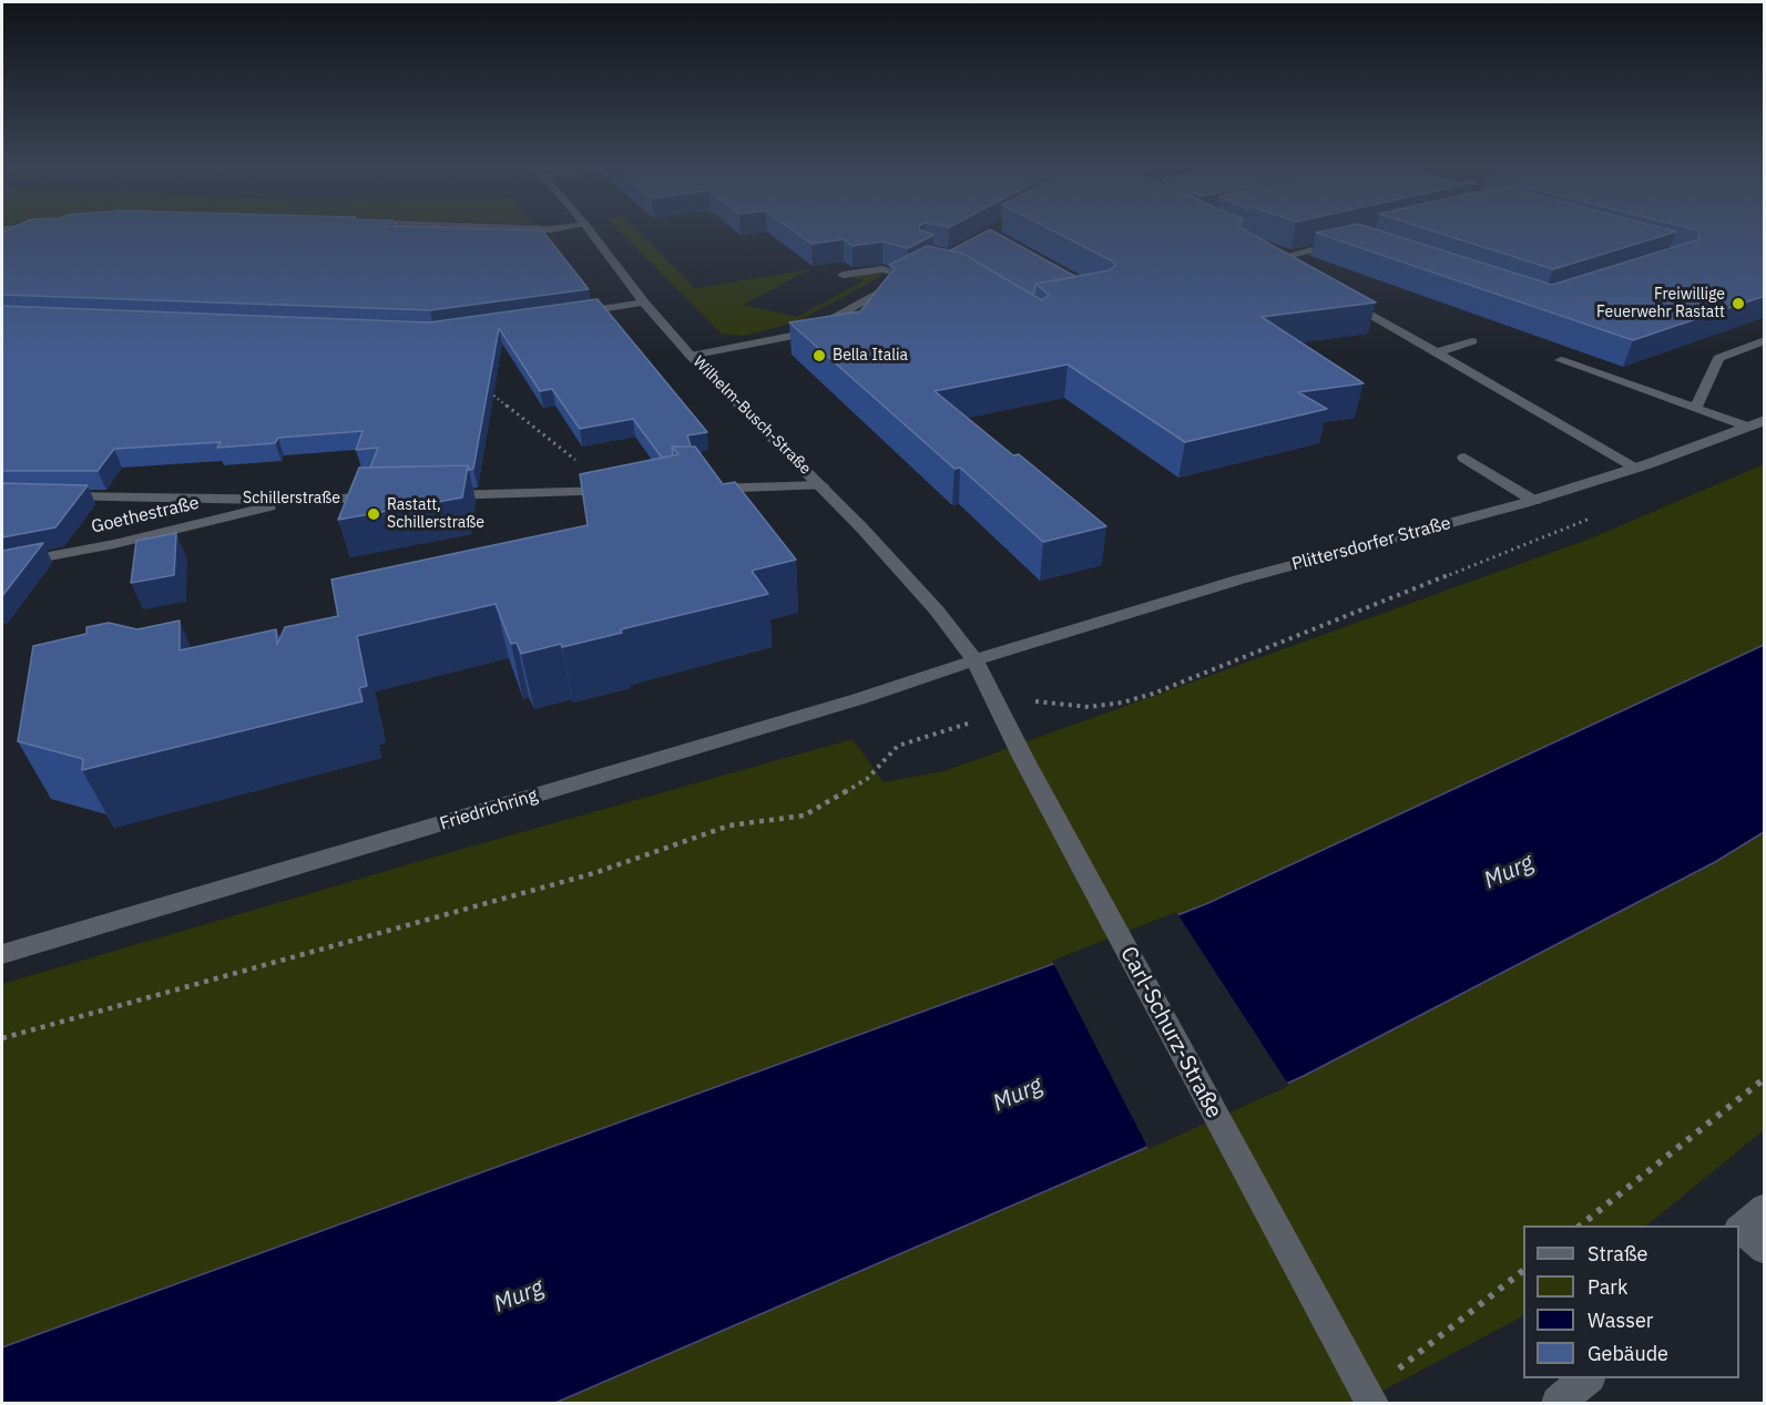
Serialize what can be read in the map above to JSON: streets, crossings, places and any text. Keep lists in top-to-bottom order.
{
  "streets": {
    "street": [
      "Wilhelm-Busch-Straße",
      "Schillerstraße",
      "Goethestraße",
      "Plittersdorfer Straße",
      "Friedrichring",
      "Carl-Schurz-Straße"
    ]
  },
  "crossings": [
    ["Wilhelm-Busch-Straße", "Plittersdorfer Straße"],
    ["Wilhelm-Busch-Straße", "Friedrichring"],
    ["Wilhelm-Busch-Straße", "Carl-Schurz-Straße"],
    ["Schillerstraße", "Goethestraße"],
    ["Plittersdorfer Straße", "Friedrichring"],
    ["Plittersdorfer Straße", "Carl-Schurz-Straße"],
    ["Friedrichring", "Carl-Schurz-Straße"]
  ],
  "water": ["Murg"],
  "places": ["Freiwillige Feuerwehr Rastatt", "Bella Italia", "Rastatt, Schillerstraße"],
  "legend": [
    "Straße",
    "Park",
    "Wasser",
    "Gebäude"
  ]
}
